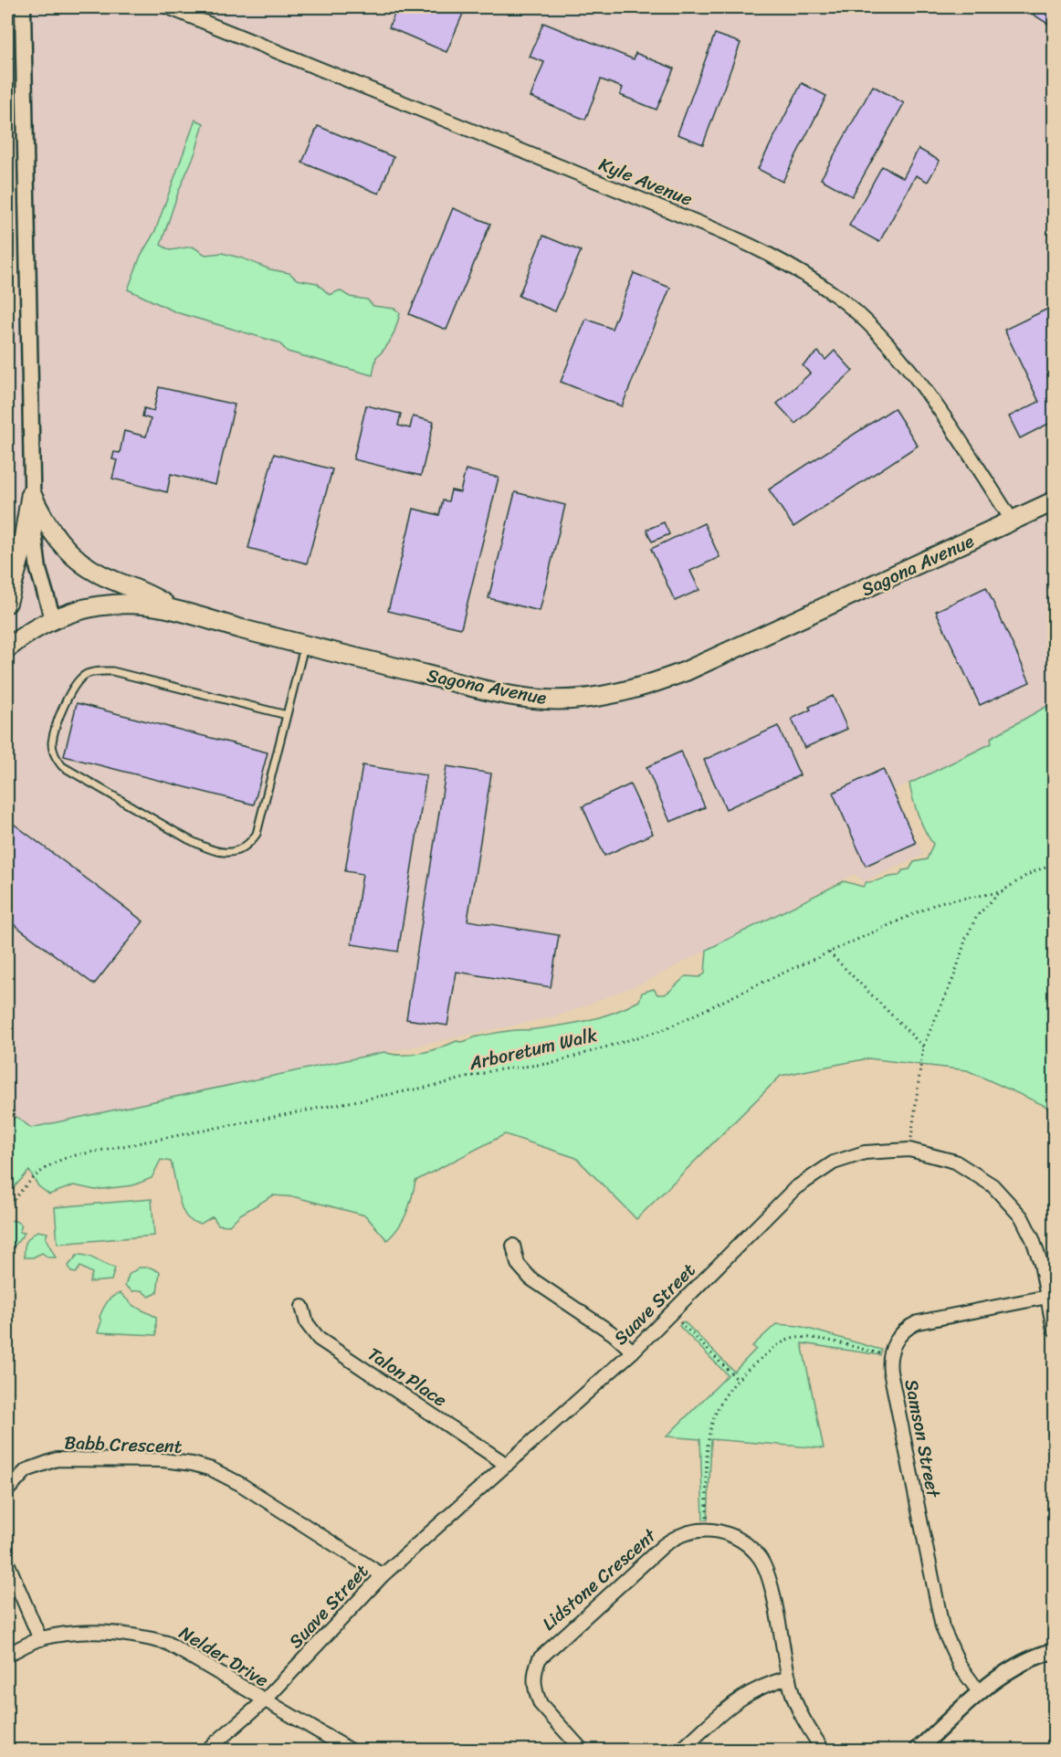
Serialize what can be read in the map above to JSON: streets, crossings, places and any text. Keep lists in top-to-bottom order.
{
  "streets": {
    "main road": ["Sagona Avenue"],
    "street": [
      "Kyle Avenue",
      "Suave Street",
      "Talon Place",
      "Samson Street",
      "Babb Crescent",
      "Lidstone Crescent",
      "Nelder Drive"
    ],
    "path": ["Arboretum Walk"]
  },
  "crossings": [
    ["Kyle Avenue", "Sagona Avenue"],
    ["Suave Street", "Talon Place"],
    ["Suave Street", "Babb Crescent"],
    ["Suave Street", "Nelder Drive"]
  ]
}
